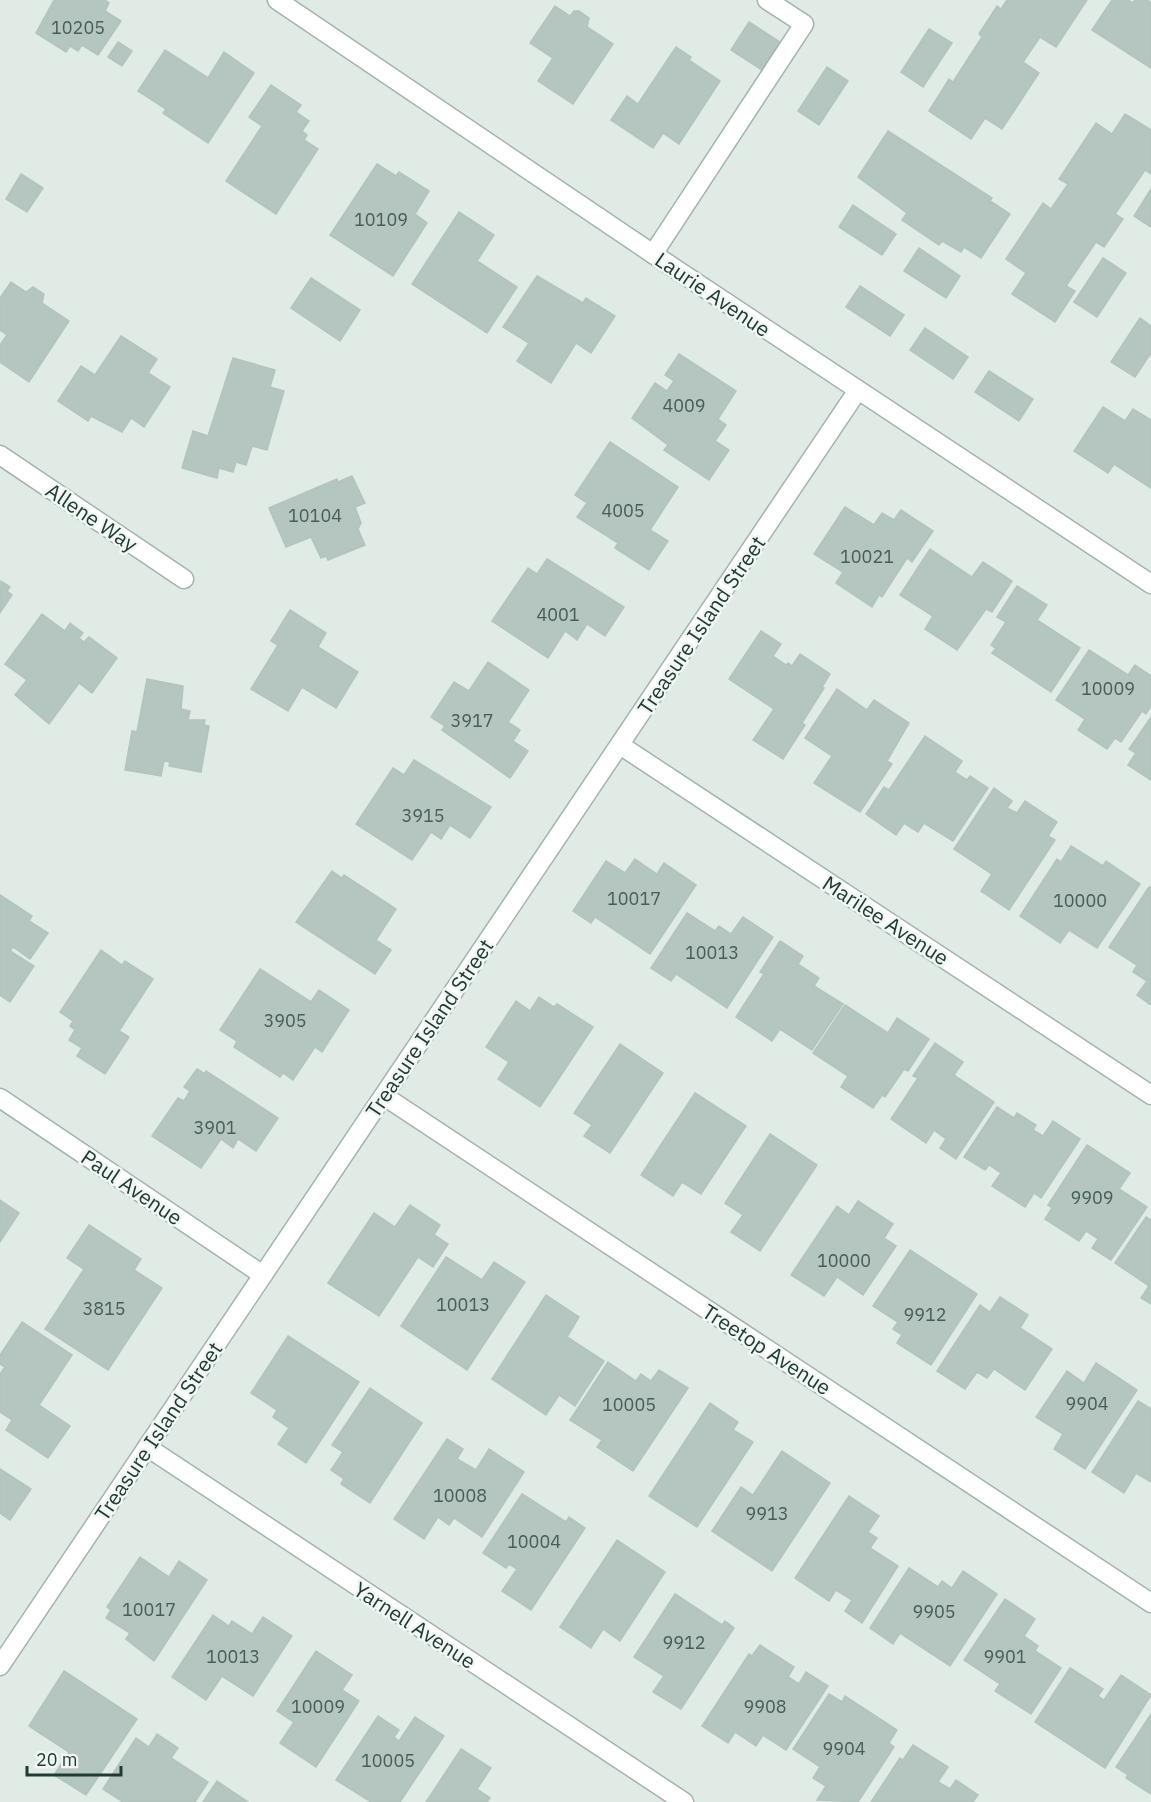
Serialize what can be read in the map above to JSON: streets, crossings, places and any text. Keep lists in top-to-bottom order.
{
  "streets": {
    "street": [
      "Laurie Avenue",
      "Allene Way",
      "Treasure Island Street",
      "Marilee Avenue",
      "Paul Avenue",
      "Treetop Avenue",
      "Yarnell Avenue"
    ]
  },
  "crossings": [
    ["Laurie Avenue", "Treasure Island Street"],
    ["Treasure Island Street", "Marilee Avenue"],
    ["Treasure Island Street", "Paul Avenue"],
    ["Treasure Island Street", "Treetop Avenue"],
    ["Treasure Island Street", "Yarnell Avenue"]
  ],
  "house_numbers": [
    "10205",
    "10109",
    "4009",
    "4005",
    "10104",
    "10021",
    "4001",
    "10009",
    "3917",
    "3915",
    "10017",
    "10000",
    "10013",
    "3905",
    "3901",
    "9909",
    "10000",
    "10013",
    "3815",
    "9912",
    "9904",
    "10005",
    "10008",
    "9913",
    "10004",
    "10017",
    "9905",
    "9912",
    "10013",
    "9901",
    "10009",
    "9908",
    "9904",
    "10005"
  ],
  "scale_bar": "20 m"
}
